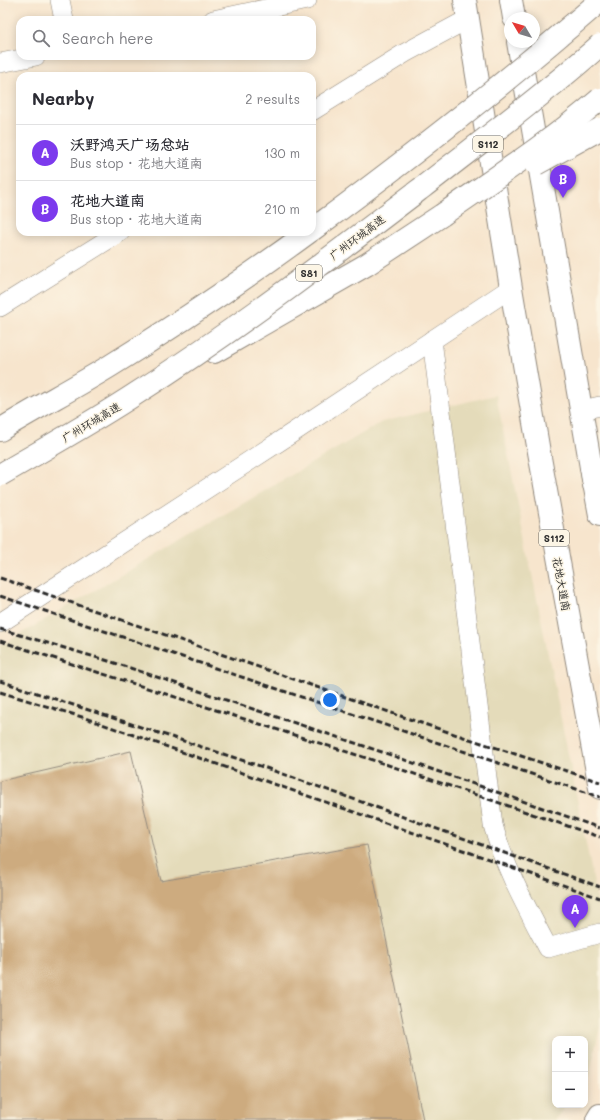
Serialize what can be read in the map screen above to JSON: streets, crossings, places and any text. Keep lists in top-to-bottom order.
{
  "streets": {
    "main road": [
      "S112",
      "广州环城高速",
      "S81",
      "花地大道南"
    ]
  },
  "north": "top left",
  "page": {
    "search": "Search here",
    "heading": ["Nearby", "2 results"],
    "list": [
      {
        "mark": "A",
        "name": "沃野鸿天广场总站",
        "note": "Bus stop · 花地大道南",
        "value": "130 m"
      },
      {
        "mark": "B",
        "name": "花地大道南",
        "note": "Bus stop · 花地大道南",
        "value": "210 m"
      }
    ],
    "pins": ["B", "A"],
    "map_buttons": ["+", "−"]
  }
}
